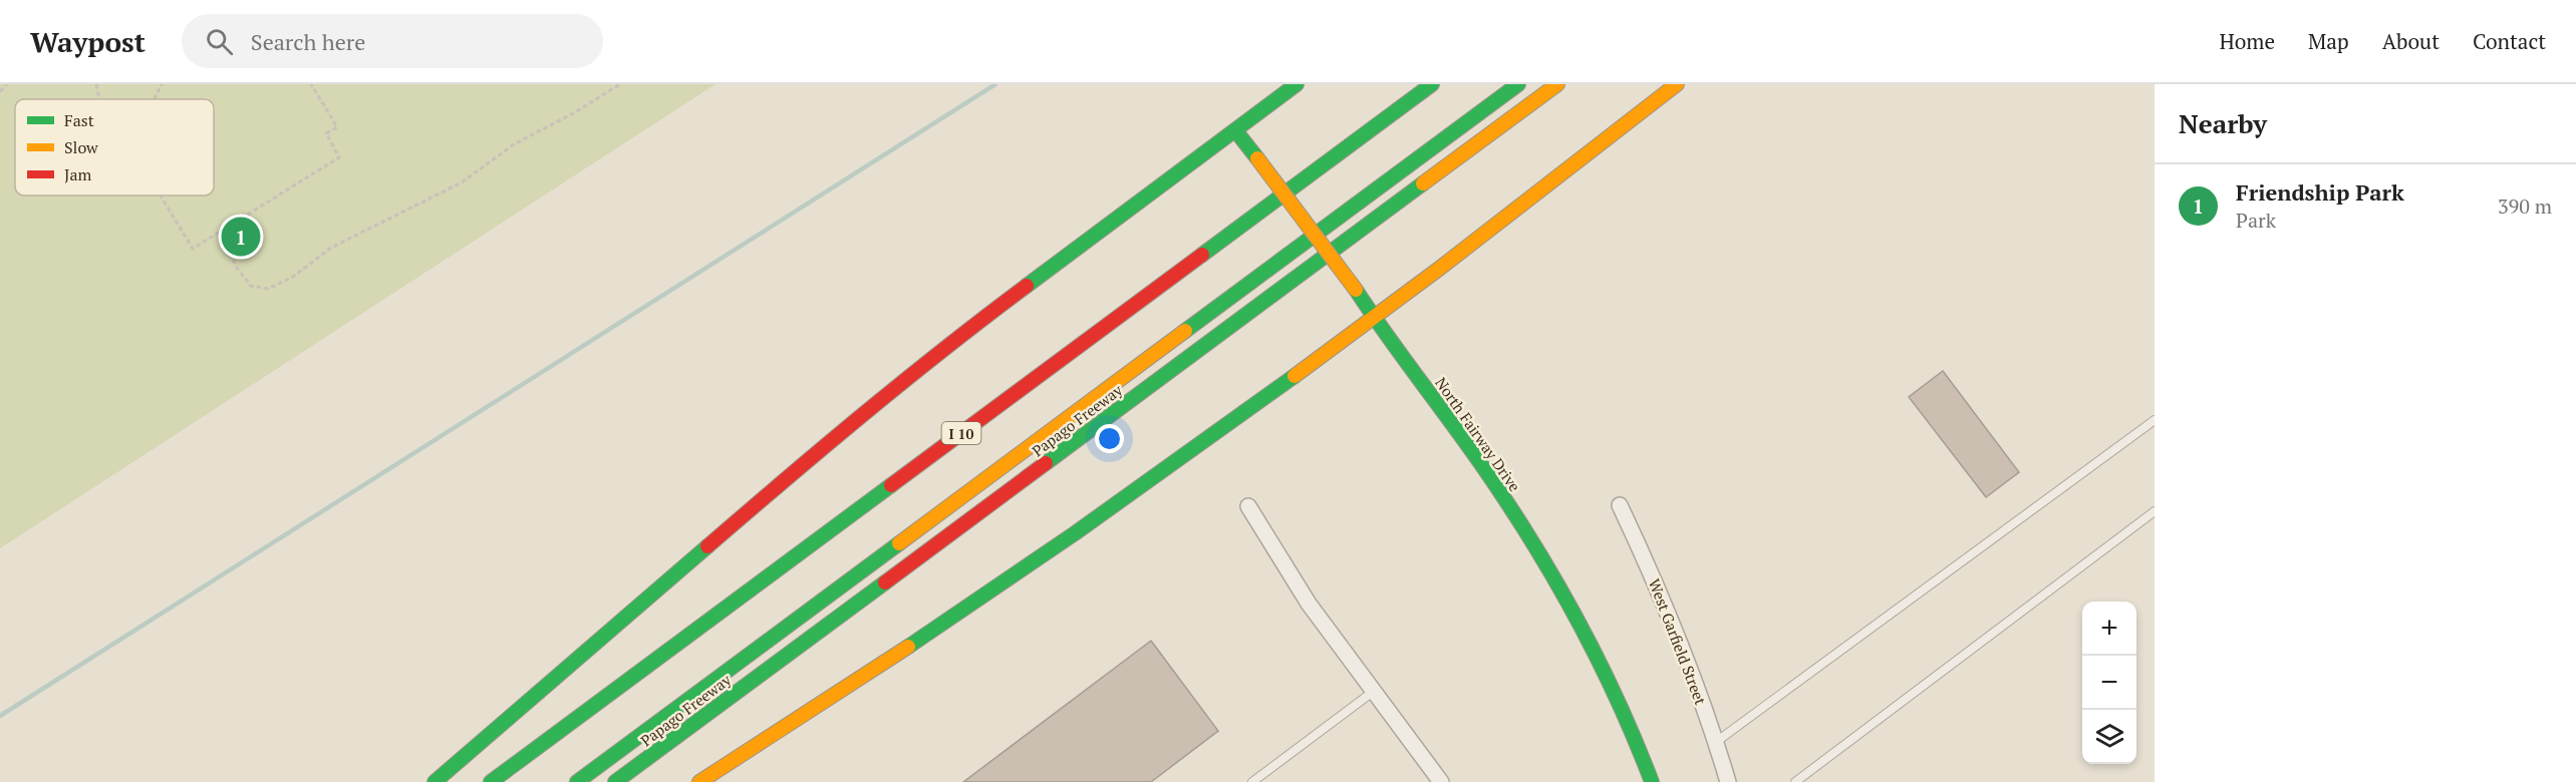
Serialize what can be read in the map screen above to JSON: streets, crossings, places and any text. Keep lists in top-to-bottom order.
{
  "streets": {
    "main road": ["Papago Freeway", "I 10", "North Fairway Drive"],
    "street": ["West Garfield Street"]
  },
  "legend": ["Fast", "Slow", "Jam"],
  "page": {
    "header": "Waypost",
    "search": "Search here",
    "nav": [
      "Home",
      "Map",
      "About",
      "Contact"
    ],
    "heading": "Nearby",
    "list": [
      {
        "mark": "1",
        "name": "Friendship Park",
        "note": "Park",
        "value": "390 m"
      }
    ],
    "pins": "1",
    "map_buttons": ["+", "−"]
  }
}
